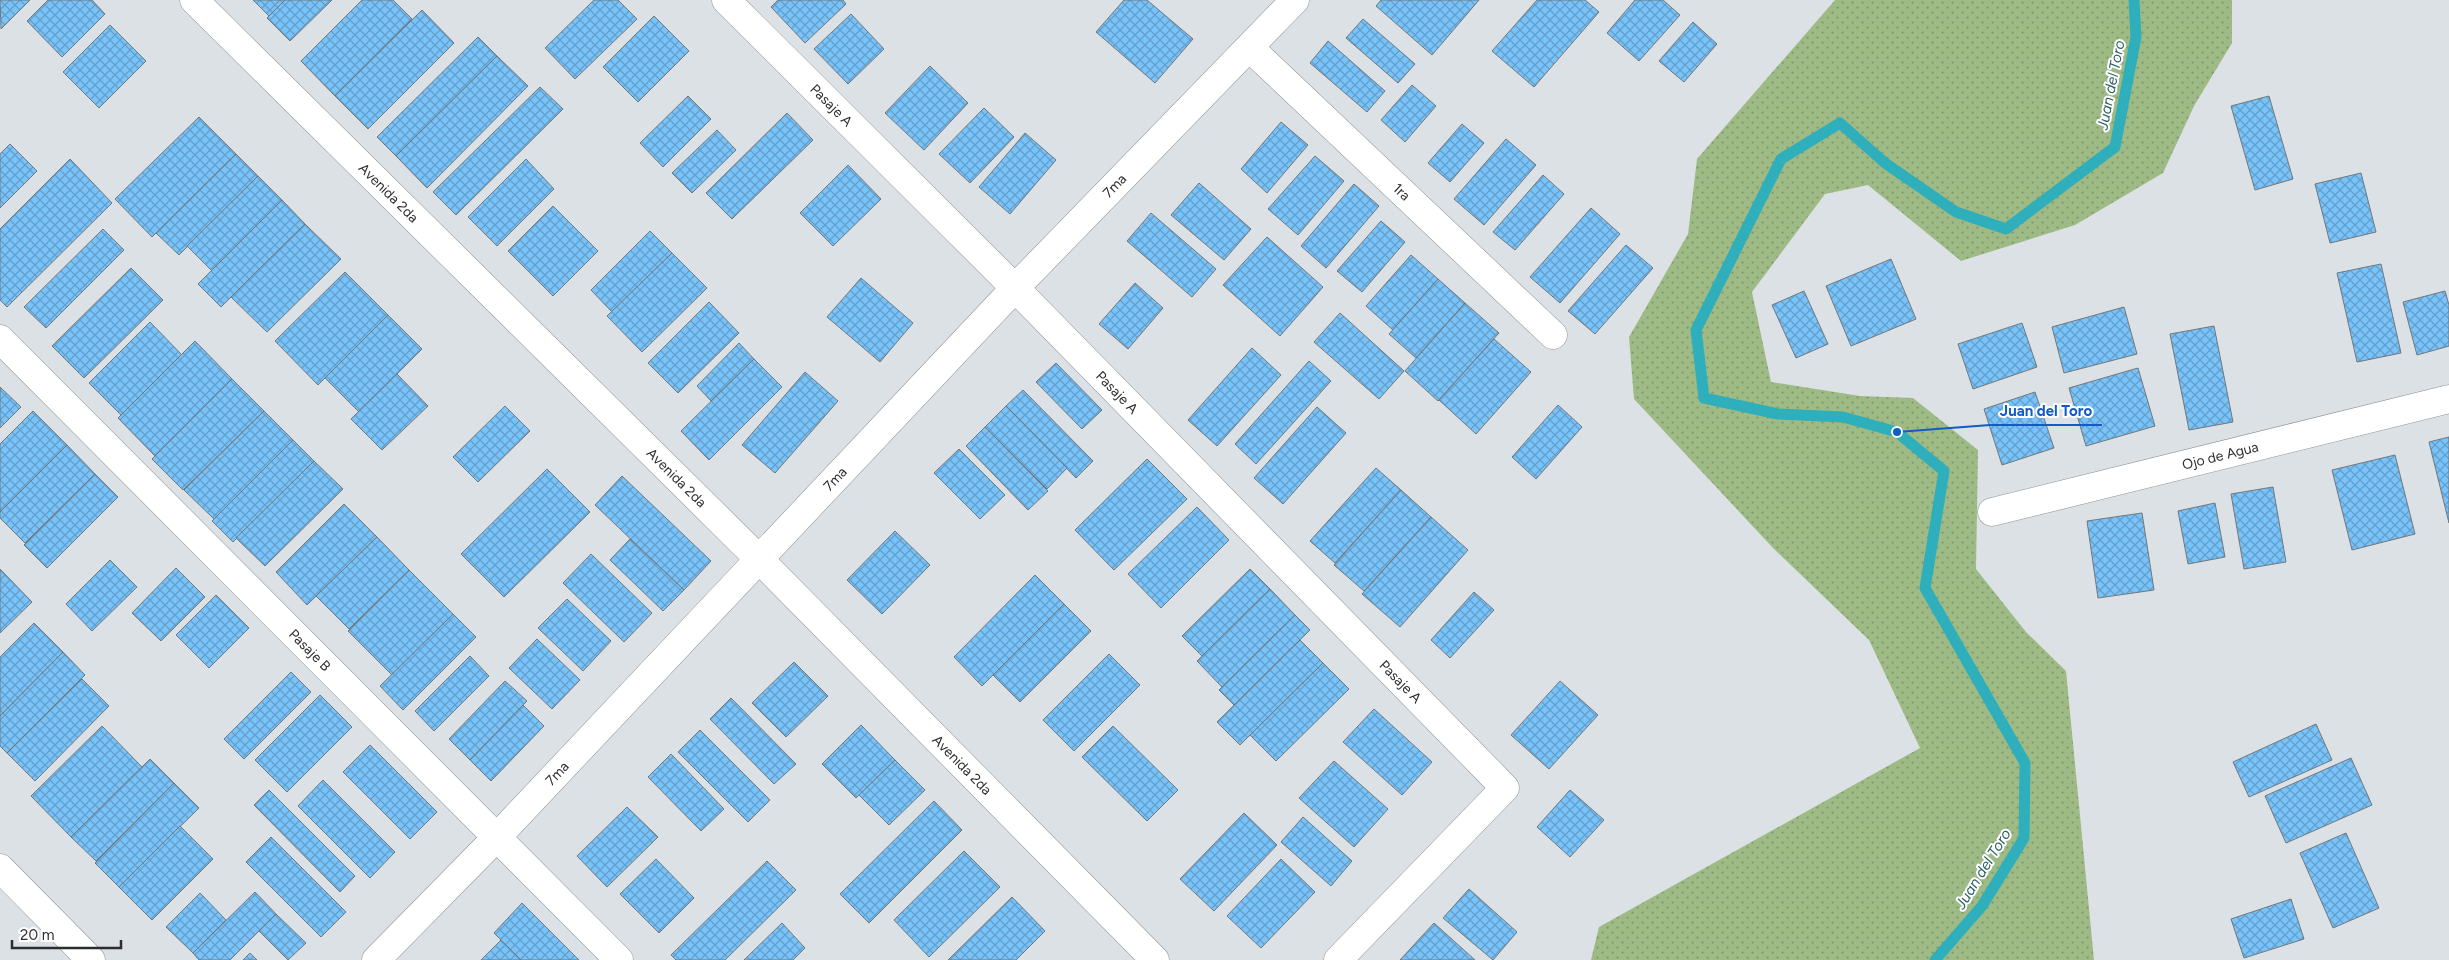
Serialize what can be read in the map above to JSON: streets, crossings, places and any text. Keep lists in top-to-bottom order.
{
  "streets": {
    "street": [
      "Pasaje A",
      "7ma",
      "1ra",
      "Avenida 2da",
      "Ojo de Agua",
      "Pasaje B"
    ]
  },
  "crossings": [
    ["Pasaje A", "7ma"],
    ["7ma", "1ra"],
    ["7ma", "Avenida 2da"],
    ["7ma", "Pasaje B"]
  ],
  "water": ["Juan del Toro"],
  "places": ["Juan del Toro"],
  "scale_bar": "20 m"
}
